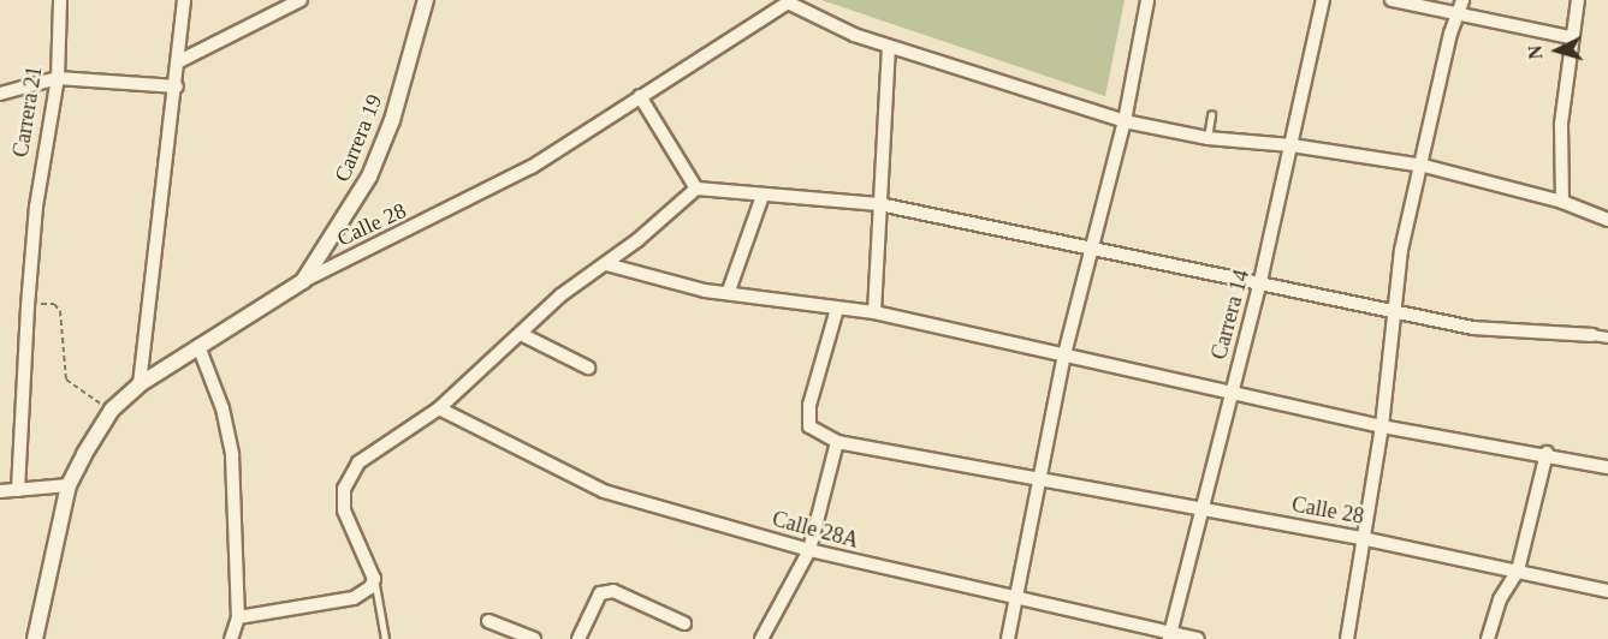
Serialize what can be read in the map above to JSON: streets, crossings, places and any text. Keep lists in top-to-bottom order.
{
  "streets": {
    "street": [
      "Carrera 21",
      "Carrera 19",
      "Calle 28",
      "Carrera 14",
      "Calle 28A"
    ]
  },
  "crossings": [
    ["Carrera 19", "Calle 28"],
    ["Calle 28", "Carrera 14"],
    ["Carrera 14", "Calle 28A"]
  ],
  "north": "left"
}
